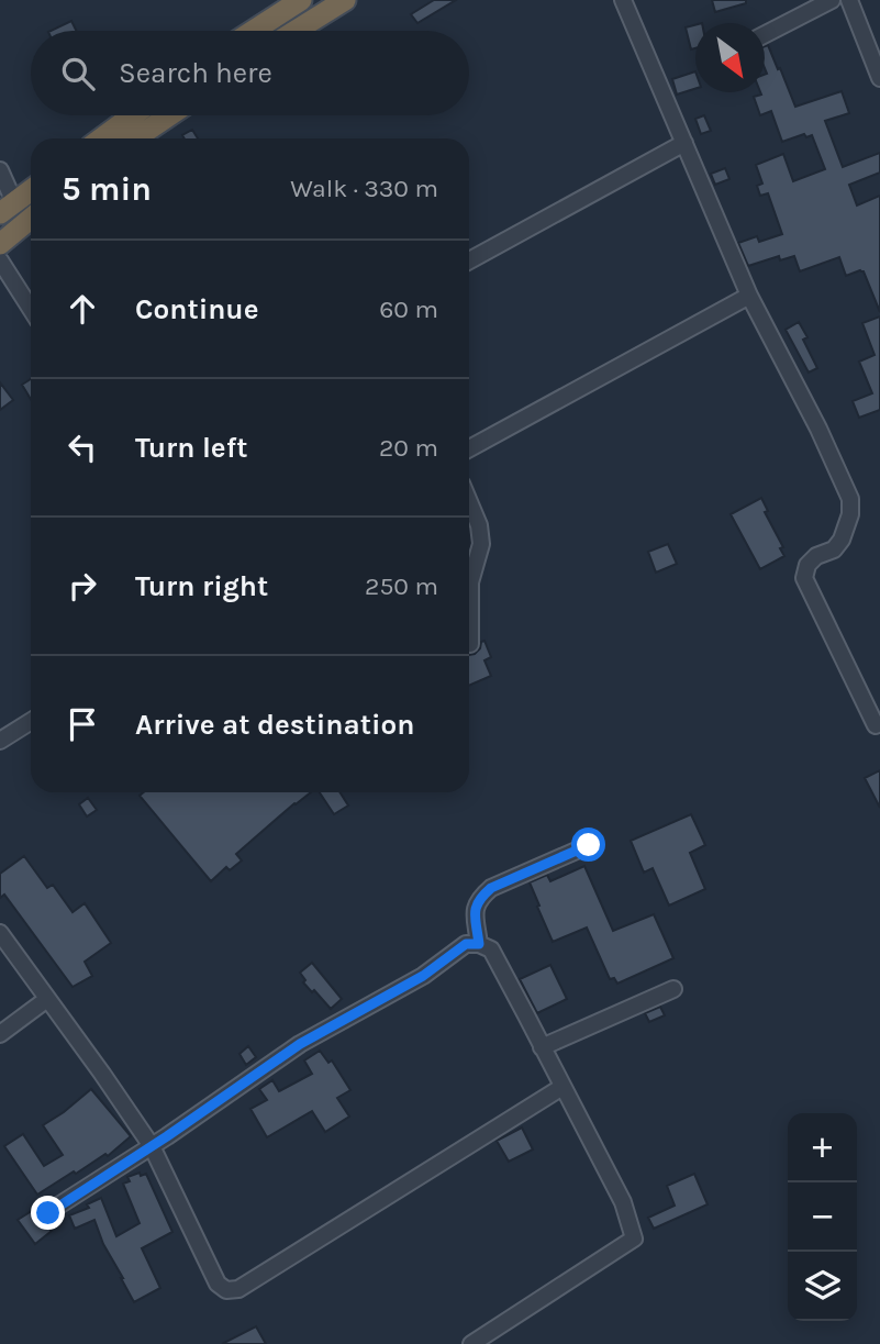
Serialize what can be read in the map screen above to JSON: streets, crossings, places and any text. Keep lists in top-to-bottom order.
{
  "north": "bottom right",
  "page": {
    "search": "Search here",
    "heading": ["5 min", "Walk · 330 m"],
    "list": [
      ["Continue", "60 m"],
      ["Turn left", "20 m"],
      ["Turn right", "250 m"],
      "Arrive at destination"
    ],
    "map_buttons": ["+", "−"]
  }
}
